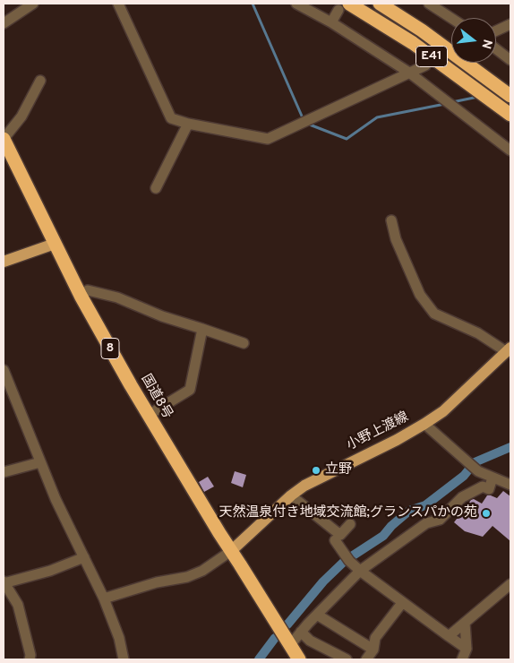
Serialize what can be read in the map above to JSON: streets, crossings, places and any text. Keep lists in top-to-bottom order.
{
  "streets": {
    "highway": ["E41", "8", "国道8号"],
    "main road": ["小野上渡線"]
  },
  "crossings": [
    ["国道8号", "小野上渡線"]
  ],
  "places": ["立野", "天然温泉付き地域交流館;グランスパかの苑"],
  "north": "right"
}
